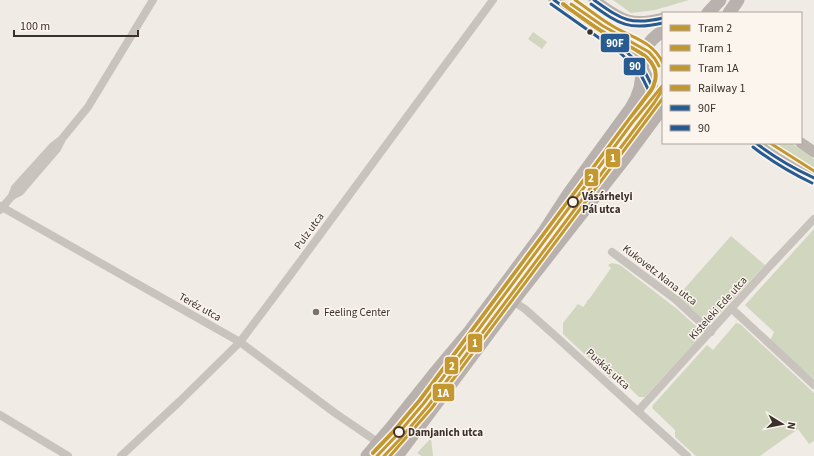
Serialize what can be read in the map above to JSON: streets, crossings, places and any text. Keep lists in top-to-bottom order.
{
  "streets": {
    "street": [
      "Pulz utca",
      "Kukovetz Nana utca",
      "Teréz utca",
      "Kisteleki Ede utca",
      "Puskás utca"
    ]
  },
  "crossings": [
    ["Pulz utca", "Teréz utca"],
    ["Kukovetz Nana utca", "Kisteleki Ede utca"],
    ["Kisteleki Ede utca", "Puskás utca"]
  ],
  "places": ["Vásárhelyi Pál utca", "Feeling Center", "Damjanich utca"],
  "lines": [
    "tram line 1",
    "transit line 90F",
    "tram line 1A",
    "rail line 1",
    "transit line 90",
    "tram line 2"
  ],
  "legend": [
    "Tram 2",
    "Tram 1",
    "Tram 1A",
    "Railway 1",
    "90F",
    "90"
  ],
  "scale_bar": "100 m",
  "north": "right"
}
